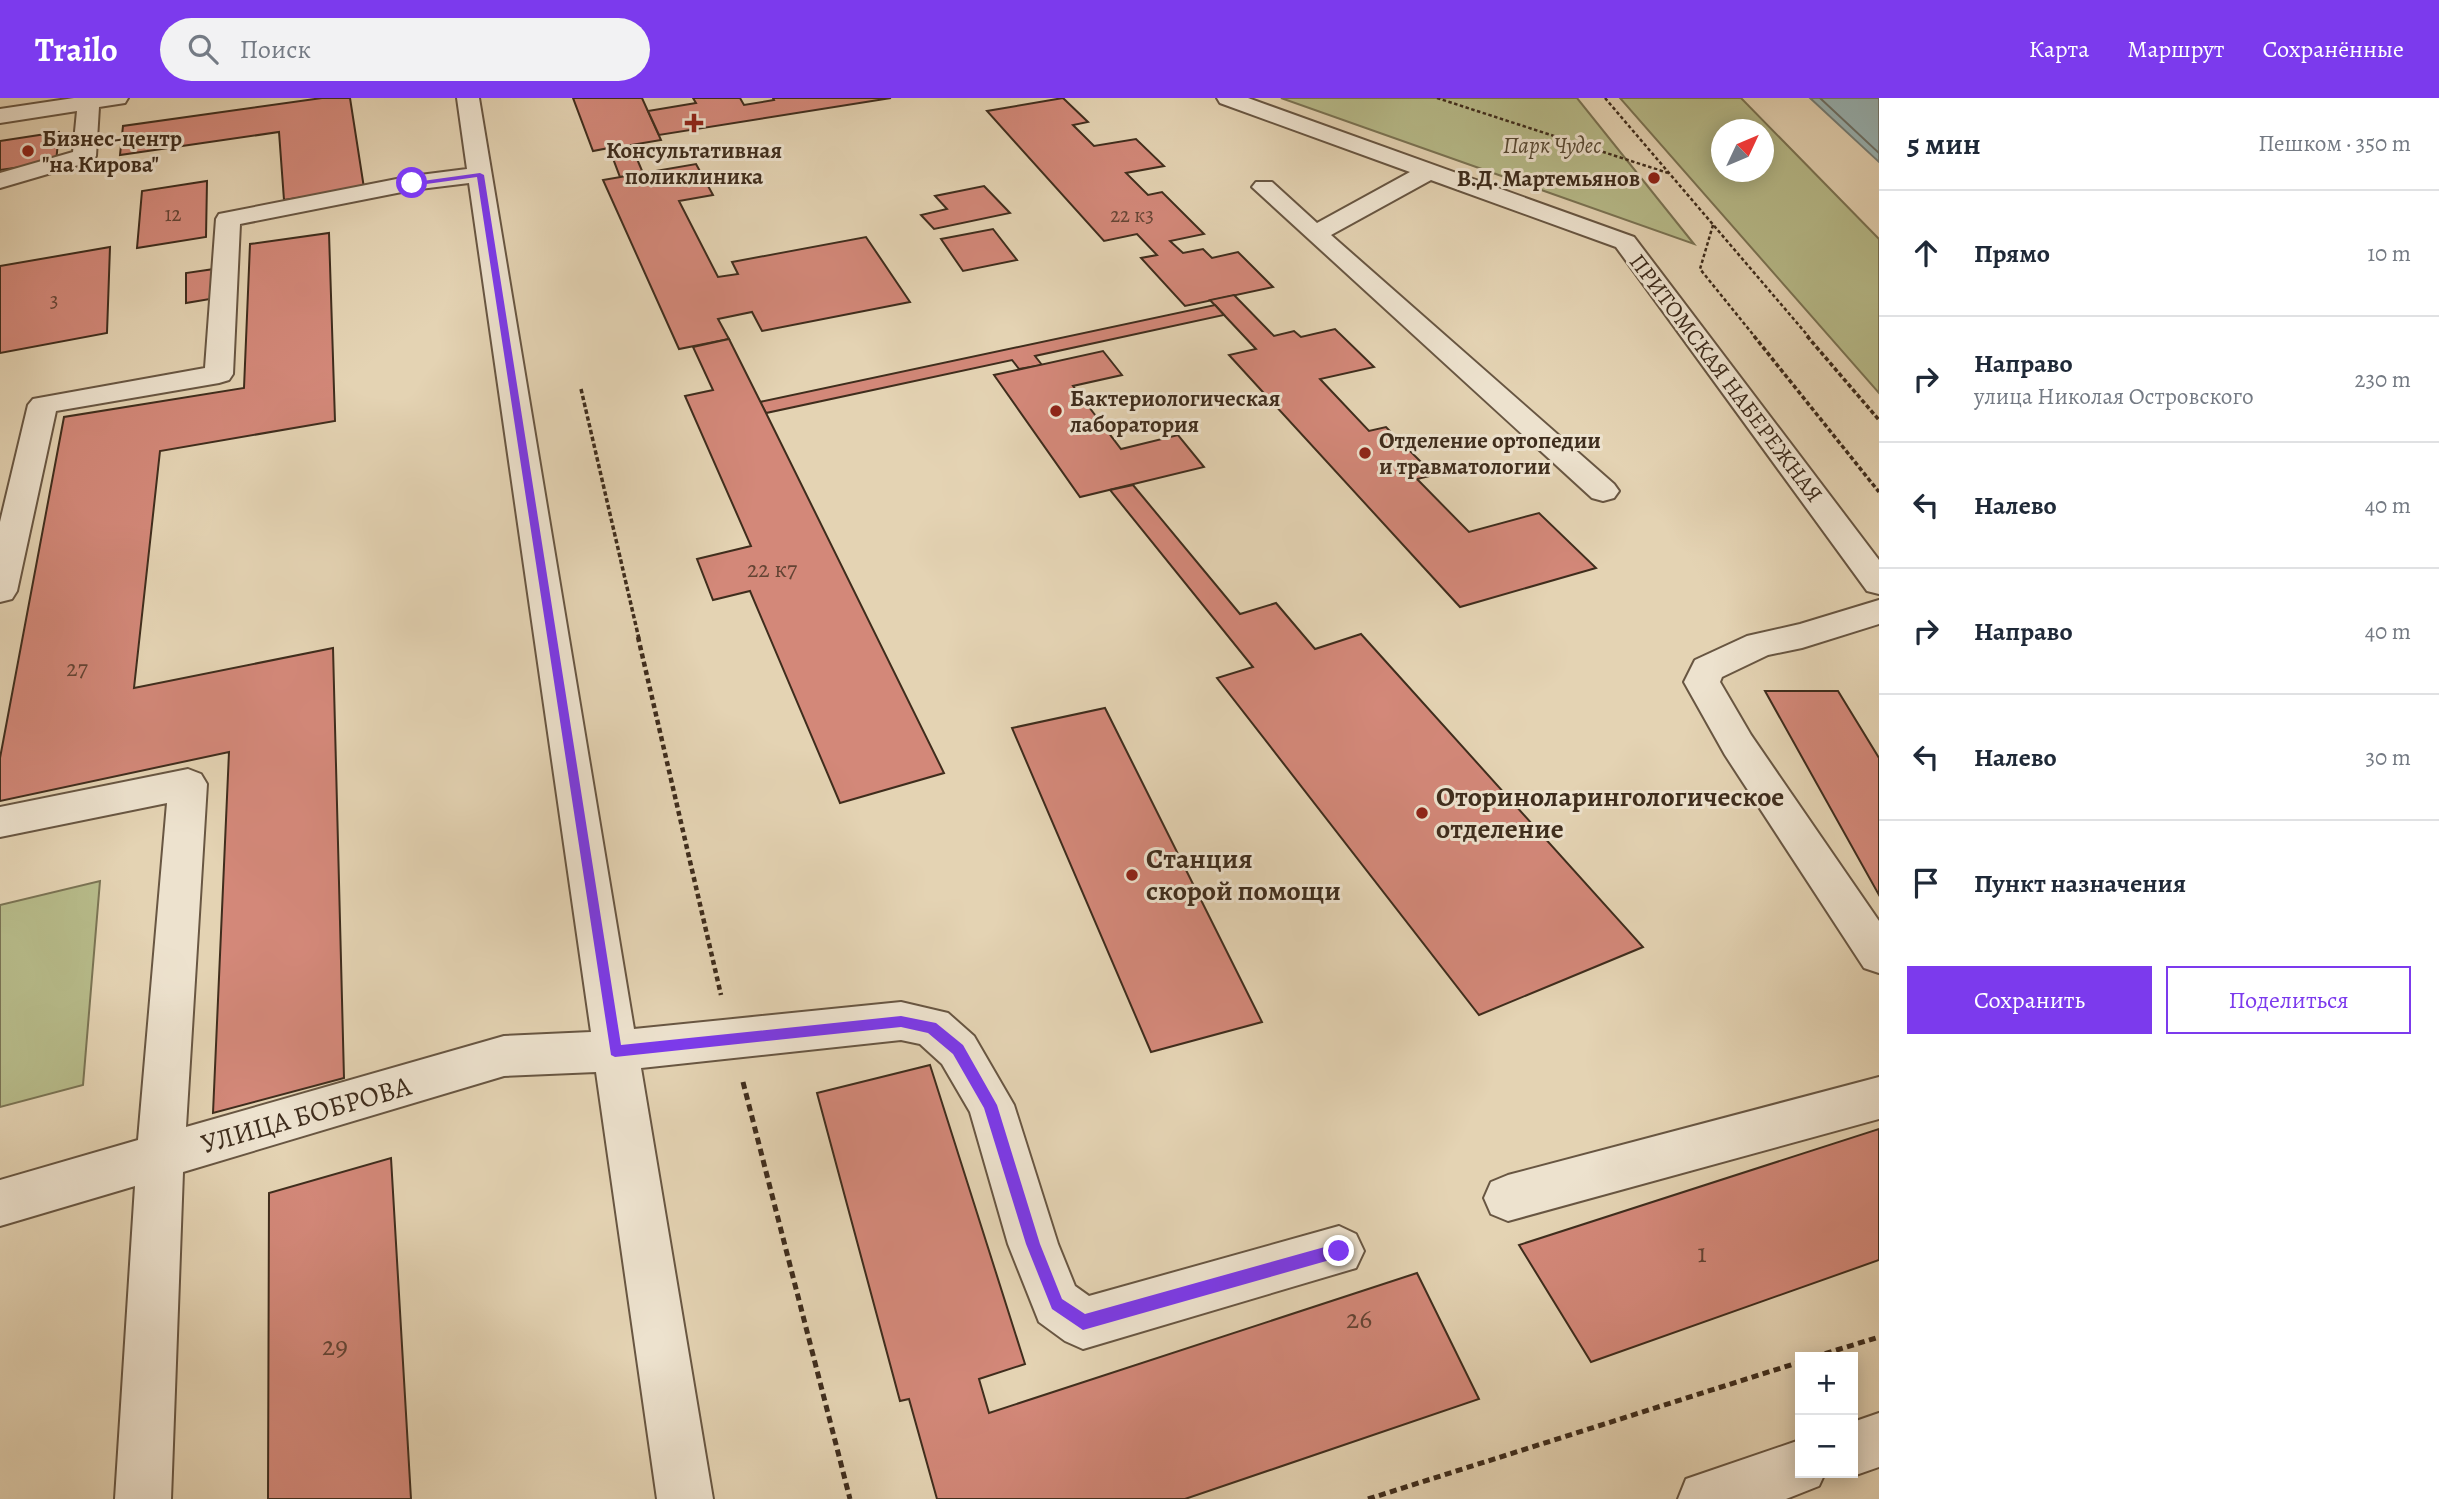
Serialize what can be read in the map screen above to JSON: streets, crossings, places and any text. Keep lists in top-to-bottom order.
{
  "streets": {
    "street": ["ПРИТОМСКАЯ НАБЕРЕЖНАЯ", "УЛИЦА БОБРОВА"]
  },
  "parks": ["Парк Чудес"],
  "places": {
    "health": ["Консультативная поликлиника"],
    "other": [
      "Бизнес-центр \"на Кирова\"",
      "В.Д. Мартемьянов",
      "Бактериологическая лаборатория",
      "Отделение ортопедии и травматологии",
      "Оториноларингологическое отделение",
      "Станция скорой помощи"
    ]
  },
  "house_numbers": [
    "12",
    "22 к3",
    "3",
    "22 к7",
    "27",
    "1",
    "26",
    "29"
  ],
  "north": "top right",
  "page": {
    "header": "Trailo",
    "search": "Поиск",
    "nav": ["Карта", "Маршрут", "Сохранённые"],
    "heading": ["5 мин", "Пешком · 350 m"],
    "list": [
      ["Прямо", "10 m"],
      ["Направо", "улица Николая Островского", "230 m"],
      ["Налево", "40 m"],
      ["Направо", "40 m"],
      ["Налево", "30 m"],
      "Пункт назначения"
    ],
    "buttons": ["Сохранить", "Поделиться"],
    "map_buttons": ["+", "−"]
  }
}
